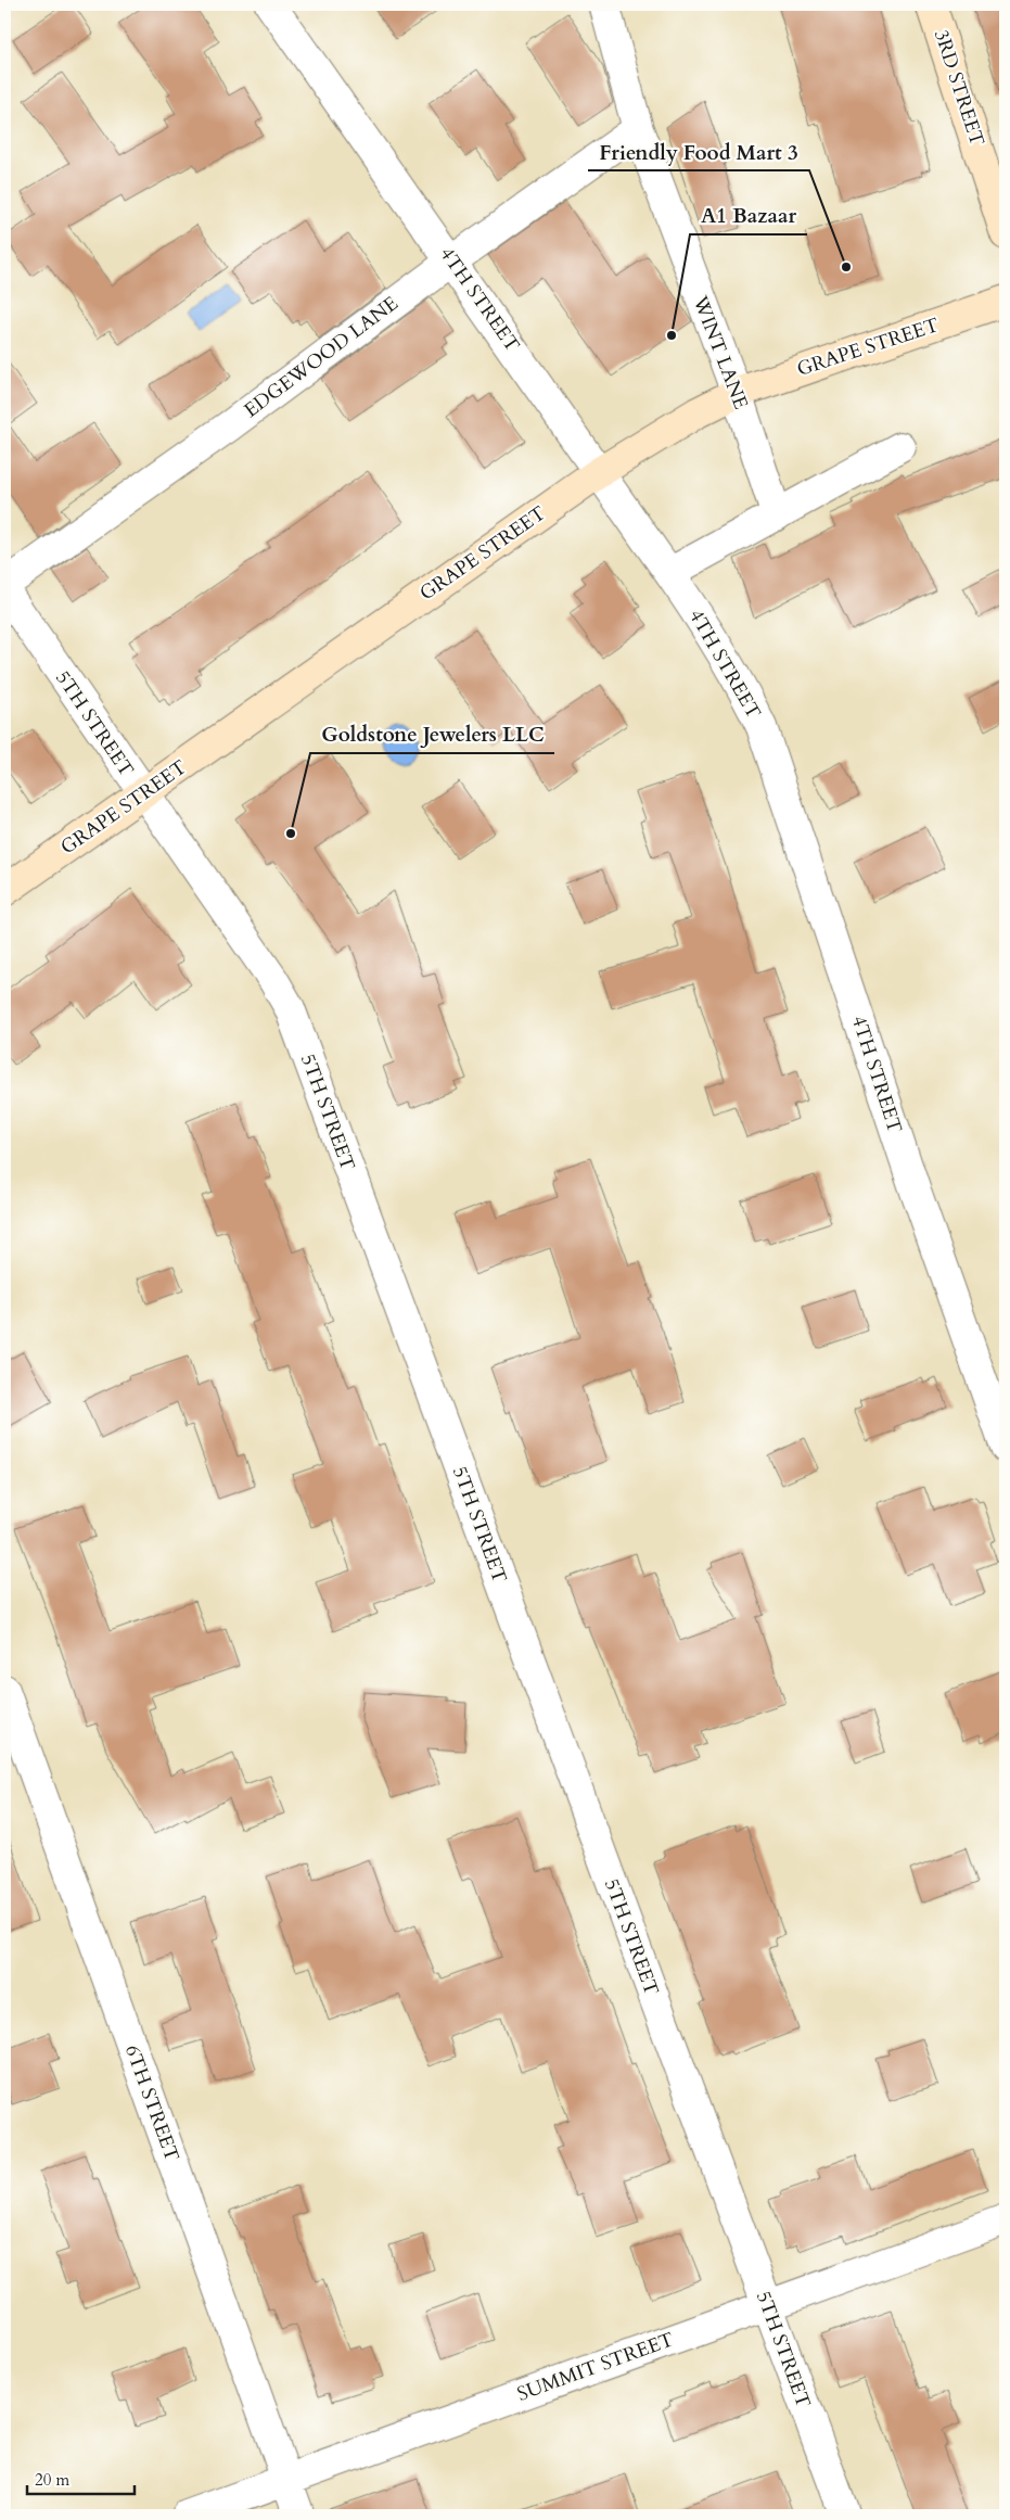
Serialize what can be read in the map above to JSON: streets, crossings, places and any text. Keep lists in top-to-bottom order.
{
  "streets": {
    "main road": ["3RD STREET", "GRAPE STREET"],
    "street": [
      "4TH STREET",
      "WINT LANE",
      "EDGEWOOD LANE",
      "5TH STREET",
      "6TH STREET",
      "SUMMIT STREET"
    ]
  },
  "crossings": [
    ["4TH STREET", "GRAPE STREET"],
    ["4TH STREET", "EDGEWOOD LANE"],
    ["GRAPE STREET", "WINT LANE"],
    ["GRAPE STREET", "5TH STREET"],
    ["WINT LANE", "EDGEWOOD LANE"],
    ["5TH STREET", "SUMMIT STREET"],
    ["6TH STREET", "SUMMIT STREET"]
  ],
  "places": ["Friendly Food Mart 3", "A1 Bazaar", "Goldstone Jewelers LLC"],
  "scale_bar": "20 m"
}
